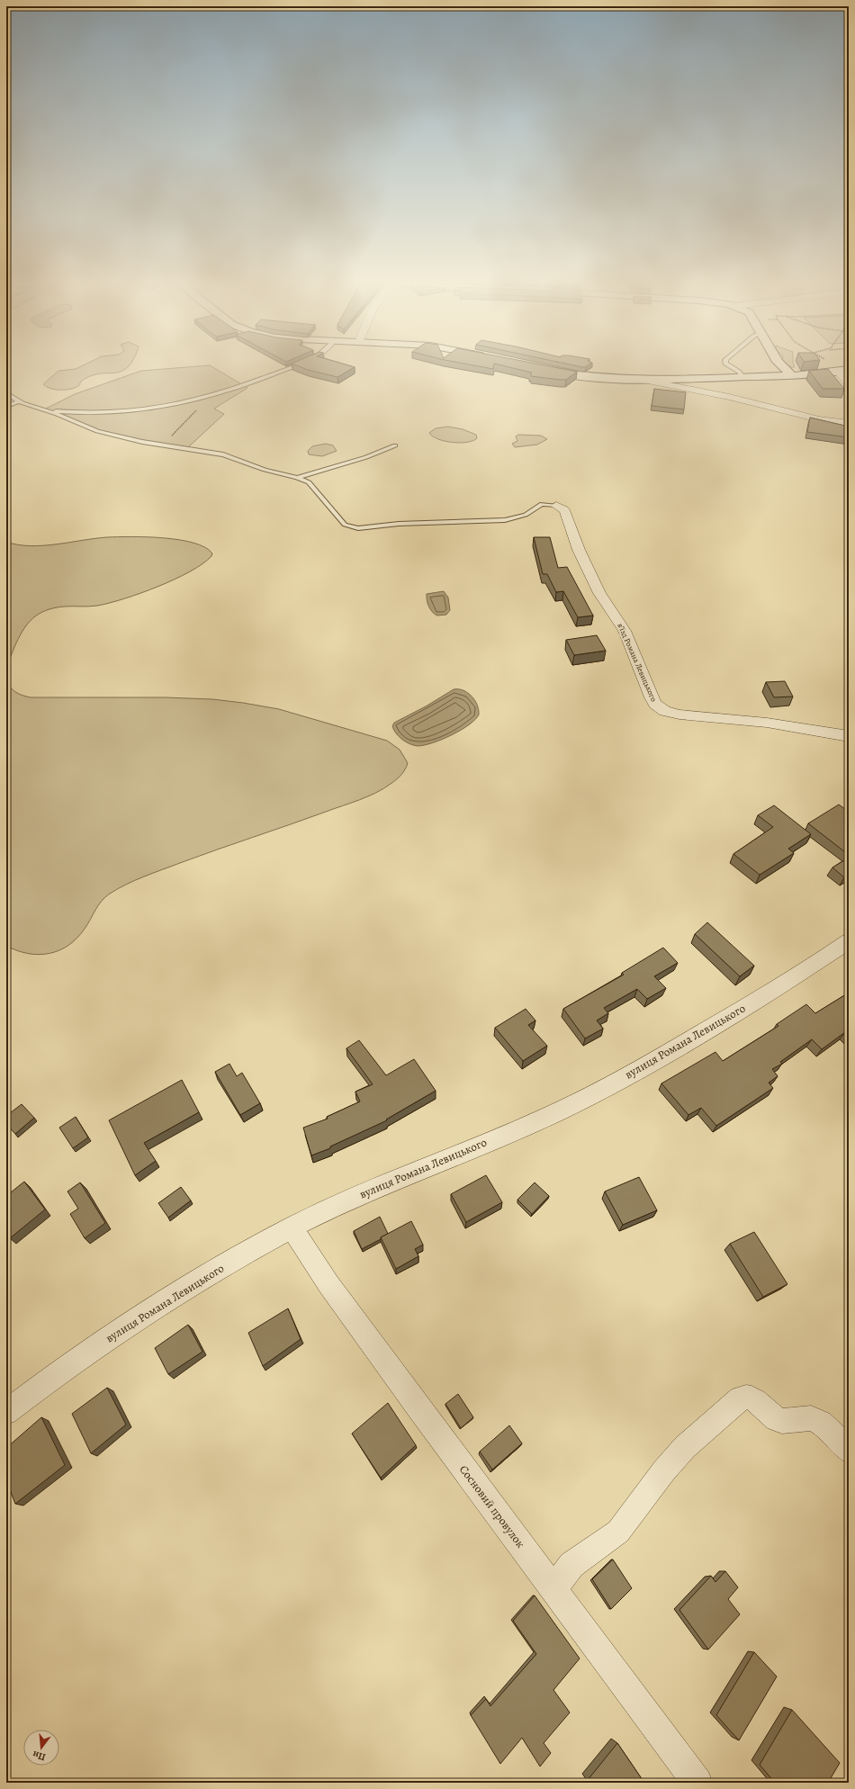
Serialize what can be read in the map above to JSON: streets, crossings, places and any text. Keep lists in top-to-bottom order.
{
  "streets": {
    "street": ["в’їзд Романа Левицького", "вулиця Романа Левицького", "Сосновий провулок"]
  },
  "crossings": [
    ["вулиця Романа Левицького", "Сосновий провулок"]
  ],
  "north": "bottom"
}
